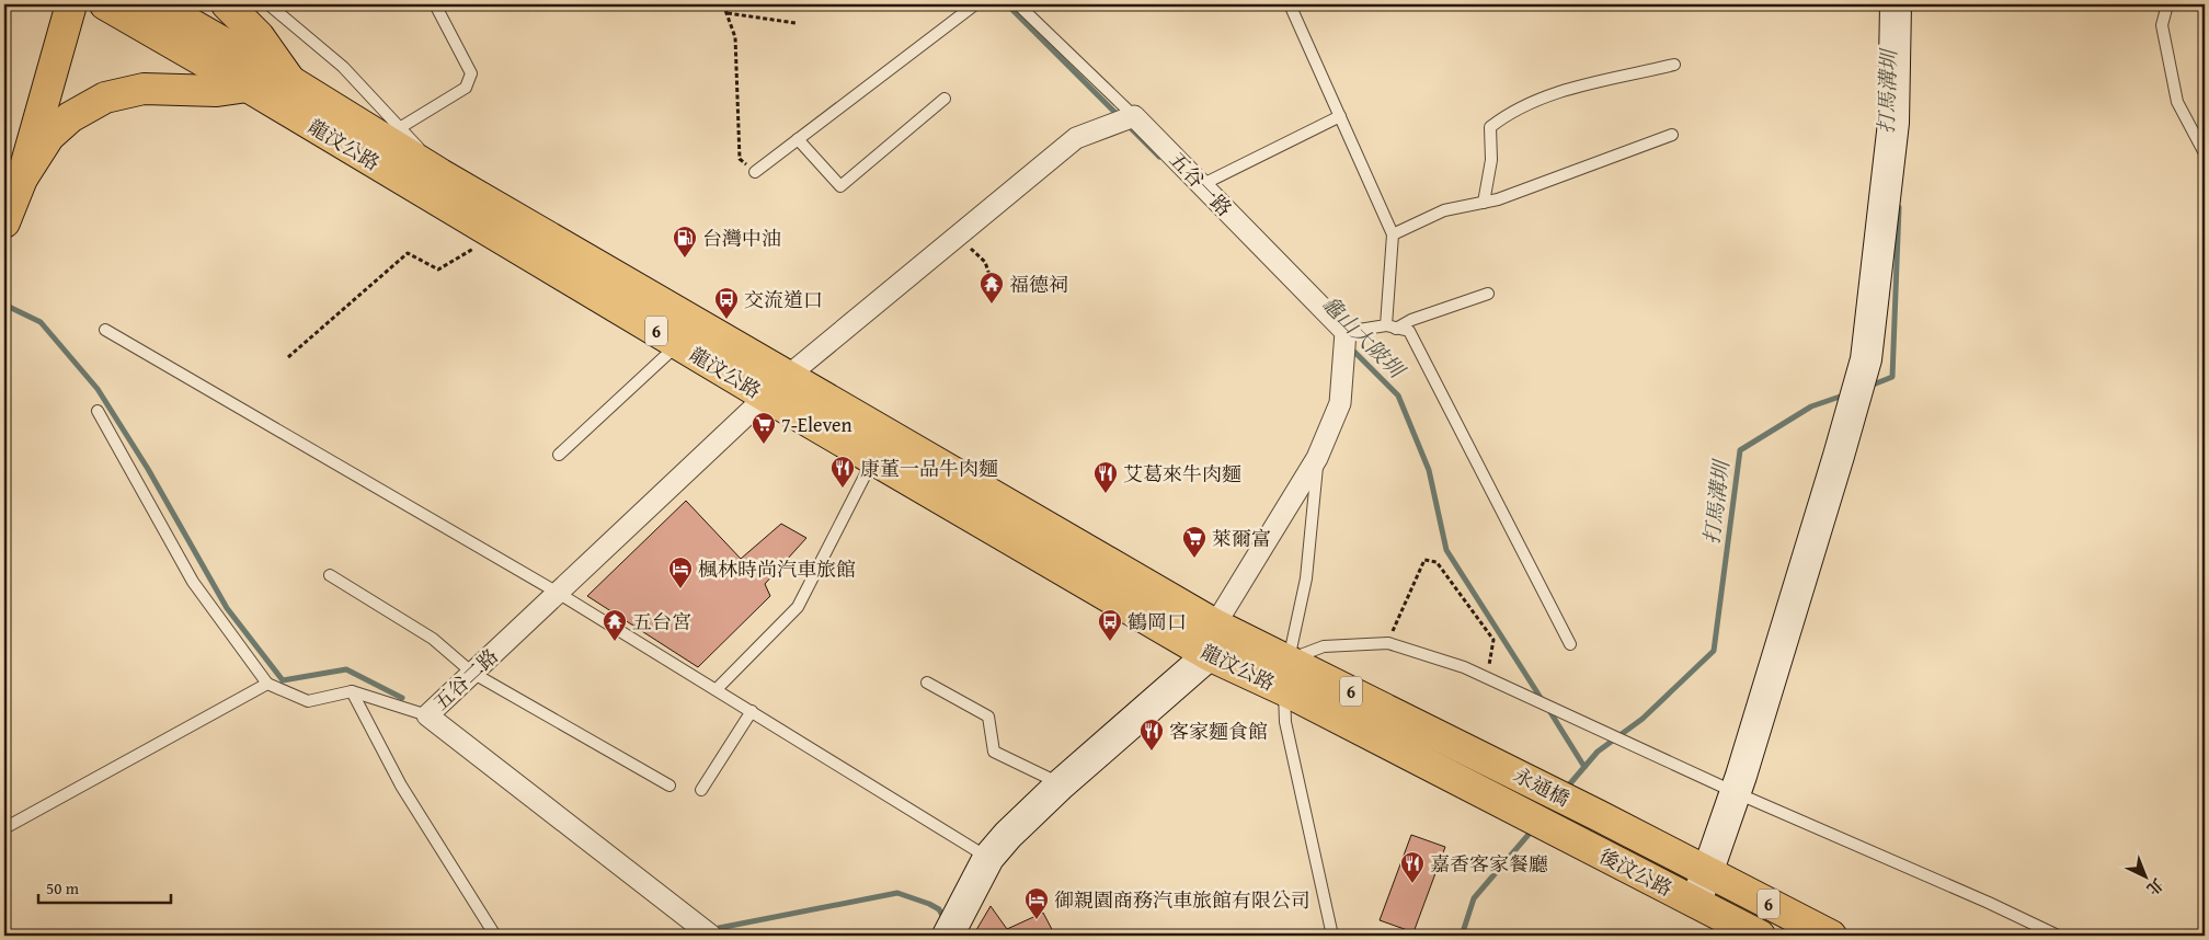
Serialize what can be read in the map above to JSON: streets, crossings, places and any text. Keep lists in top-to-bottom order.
{
  "streets": {
    "main road": [
      "龍汶公路",
      "6",
      "永通橋",
      "後汶公路"
    ],
    "street": ["五谷一路", "五谷二路"]
  },
  "crossings": [
    ["龍汶公路", "五谷二路"],
    ["龍汶公路", "永通橋"],
    ["6", "後汶公路"],
    ["永通橋", "後汶公路"]
  ],
  "water": ["打馬溝圳", "龜山大陂圳"],
  "places": {
    "fuel station": ["台灣中油"],
    "temple": ["福德祠", "五台宮"],
    "bus stop": ["交流道口", "鶴岡口"],
    "supermarket": ["7-Eleven", "萊爾富"],
    "restaurant": [
      "康董一品牛肉麵",
      "艾葛來牛肉麵",
      "客家麵食館",
      "嘉香客家餐廳"
    ],
    "hotel": ["楓林時尚汽車旅館", "御親園商務汽車旅館有限公司"]
  },
  "scale_bar": "50 m",
  "north": "bottom right"
}
